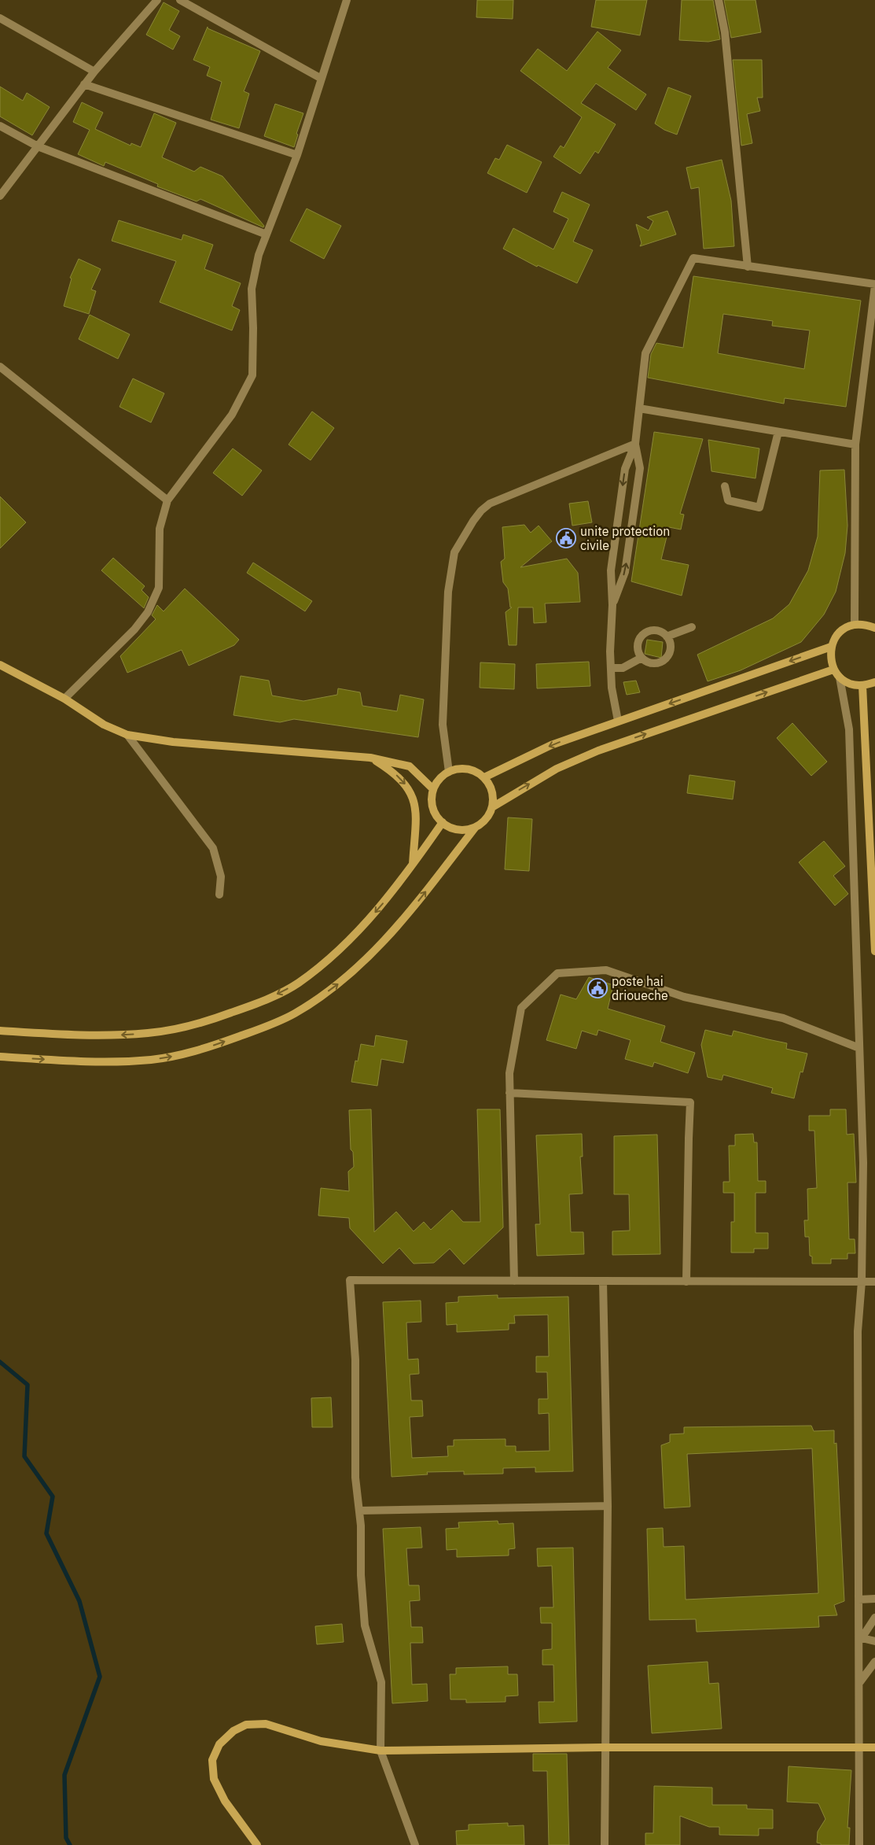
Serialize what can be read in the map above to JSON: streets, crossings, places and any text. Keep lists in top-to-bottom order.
{
  "places": {
    "public building": ["unite protection civile", "poste hai drioueche"]
  }
}
